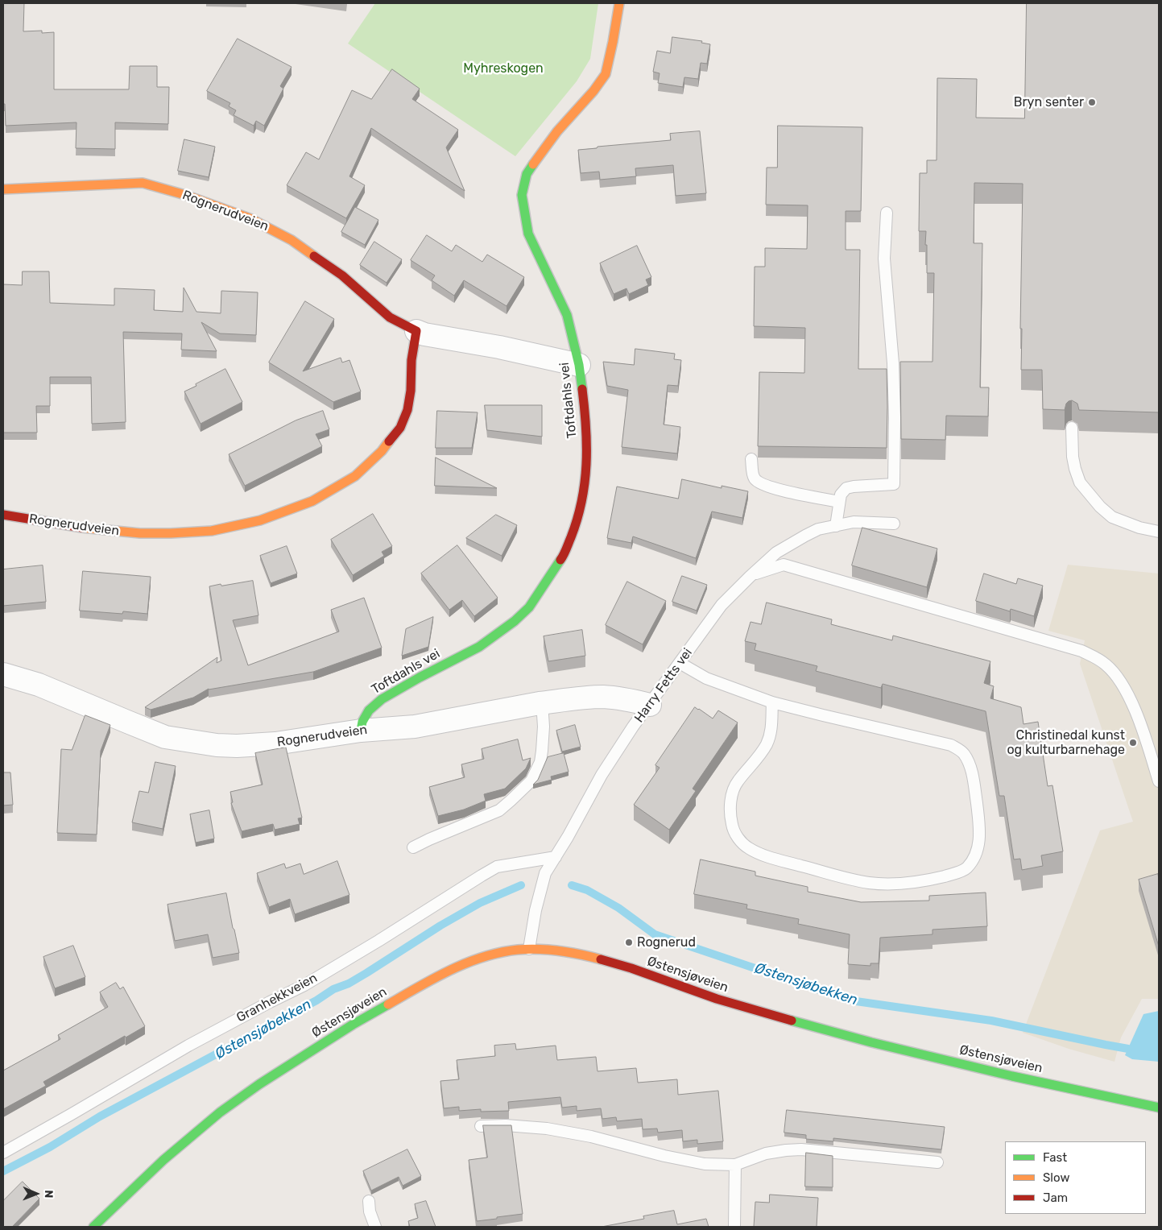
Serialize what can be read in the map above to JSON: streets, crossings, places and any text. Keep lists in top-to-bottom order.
{
  "streets": {
    "street": ["Rognerudveien", "Toftdahls vei", "Østensjøveien"],
    "lane": ["Harry Fetts vei", "Granhekkveien"]
  },
  "crossings": [
    ["Rognerudveien", "Toftdahls vei"],
    ["Rognerudveien", "Harry Fetts vei"],
    ["Harry Fetts vei", "Østensjøveien"],
    ["Harry Fetts vei", "Granhekkveien"]
  ],
  "water": ["Østensjøbekken"],
  "parks": ["Myhreskogen"],
  "places": ["Bryn senter", "Christinedal kunst og kulturbarnehage", "Rognerud"],
  "legend": ["Fast", "Slow", "Jam"],
  "north": "right"
}
